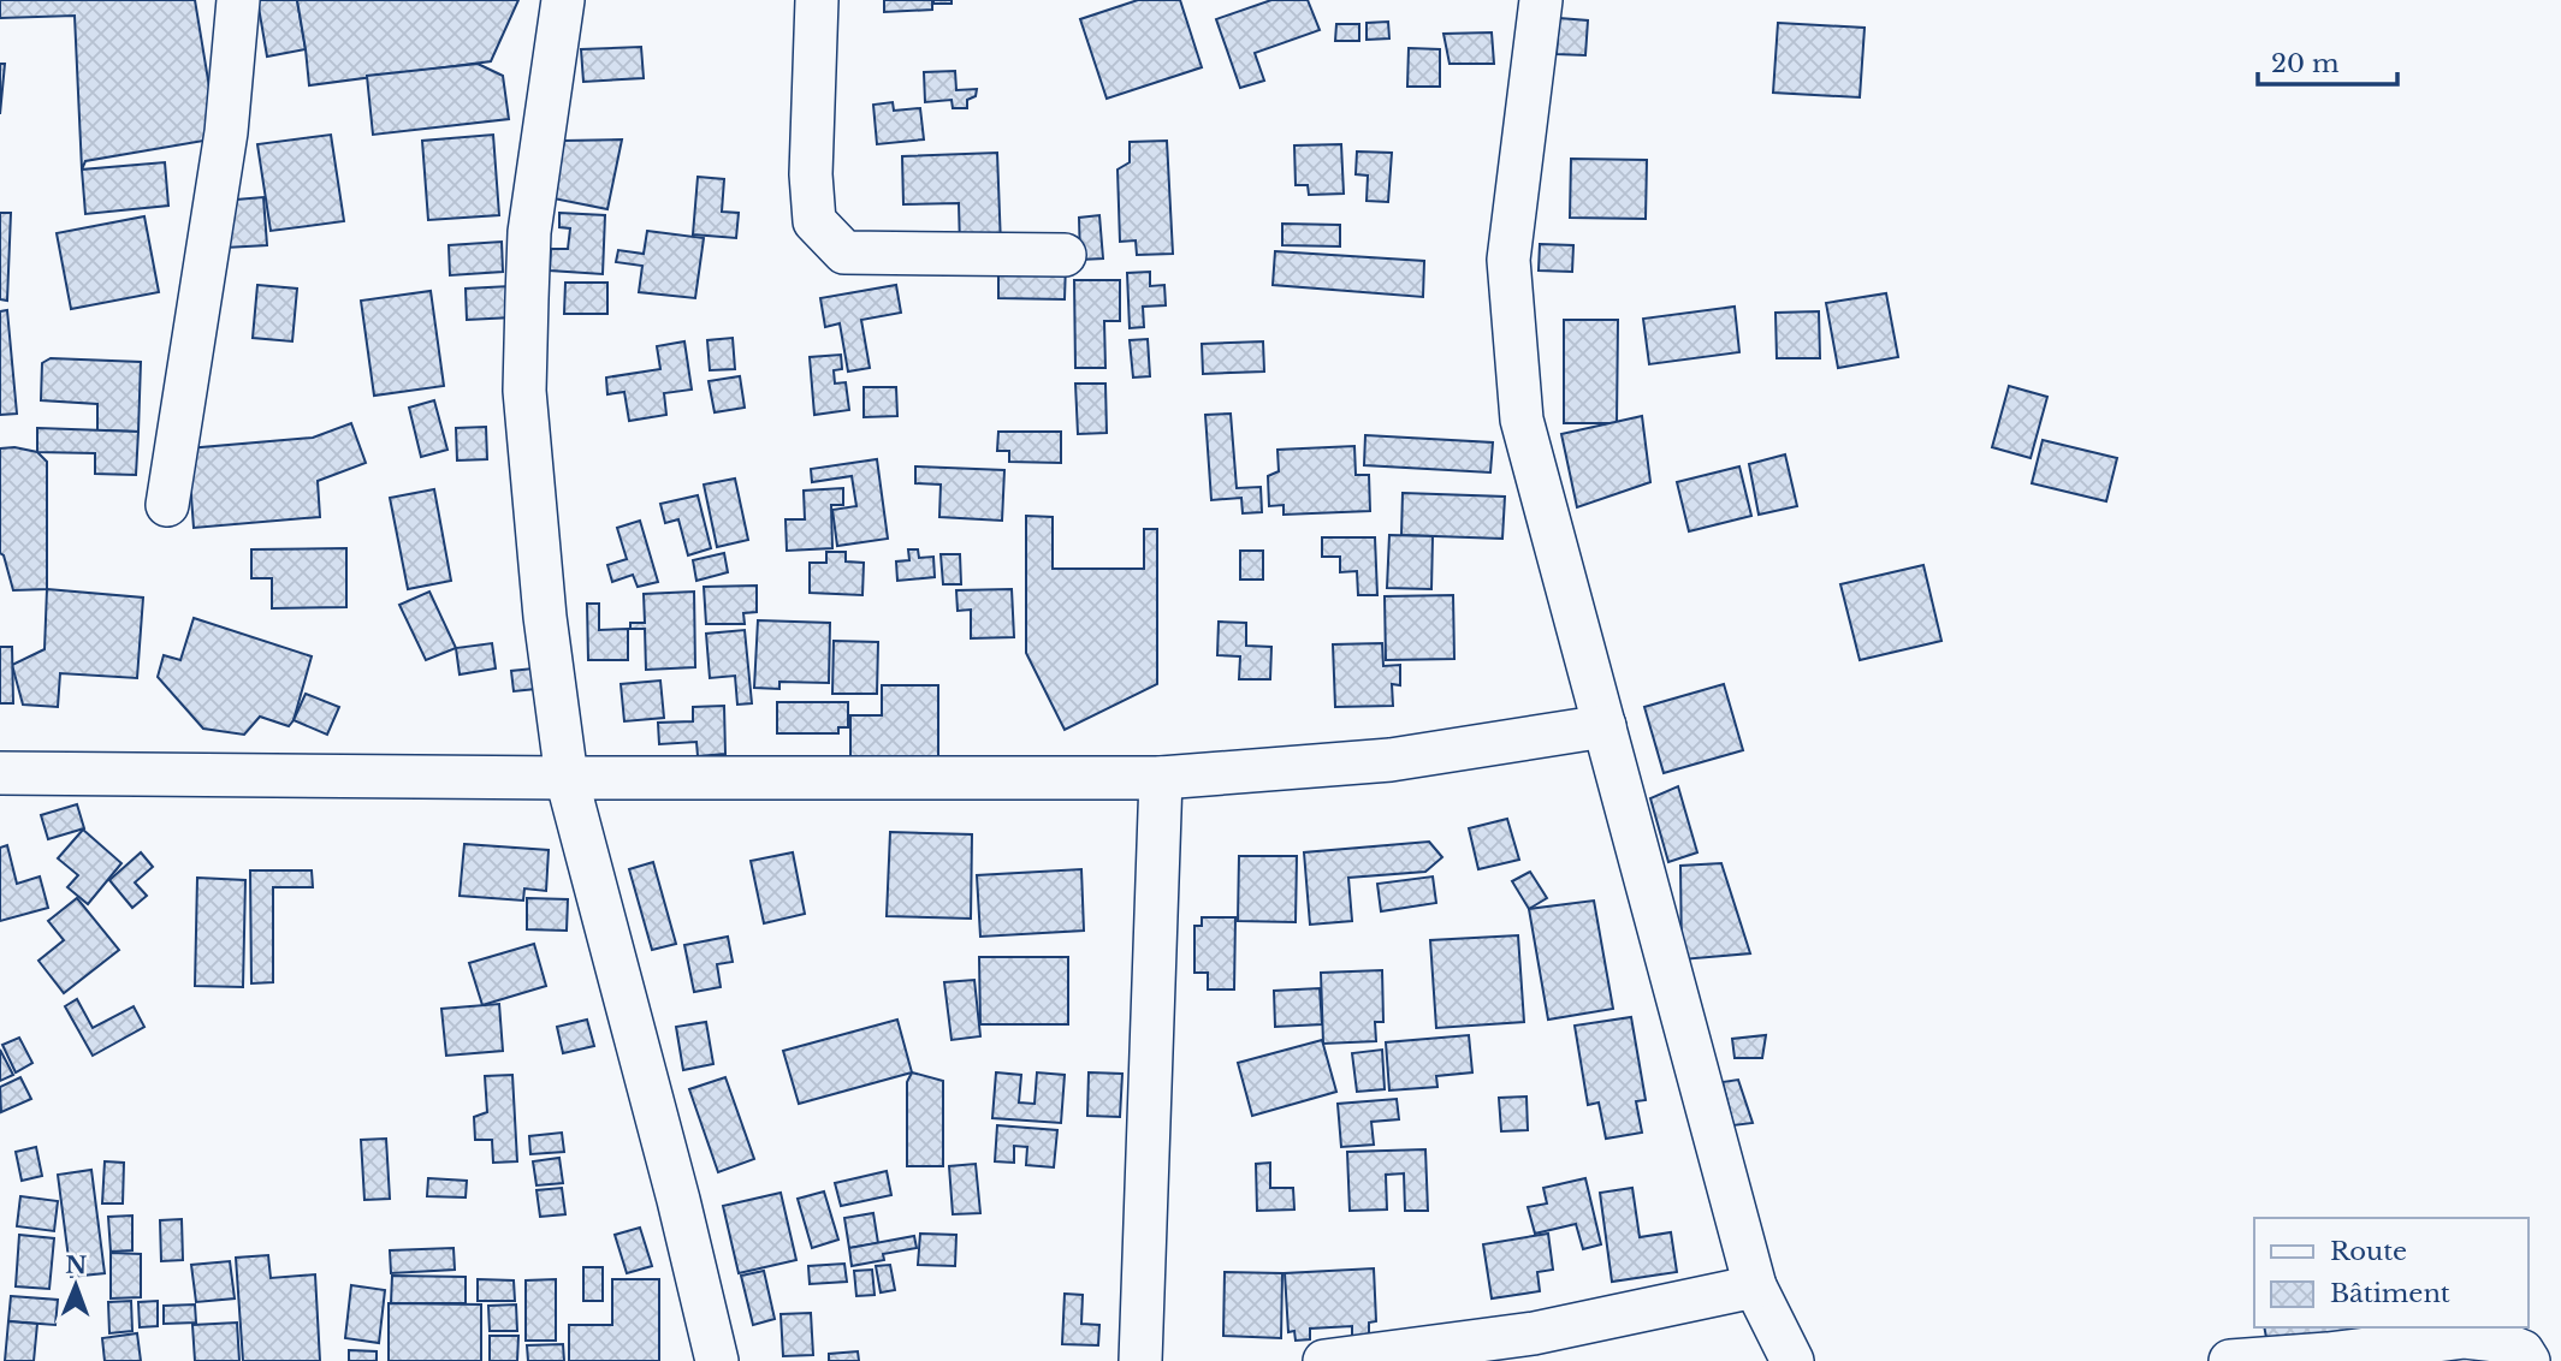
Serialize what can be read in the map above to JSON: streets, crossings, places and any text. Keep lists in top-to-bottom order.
{
  "legend": ["Route", "Bâtiment"],
  "scale_bar": "20 m",
  "north": "top"
}
